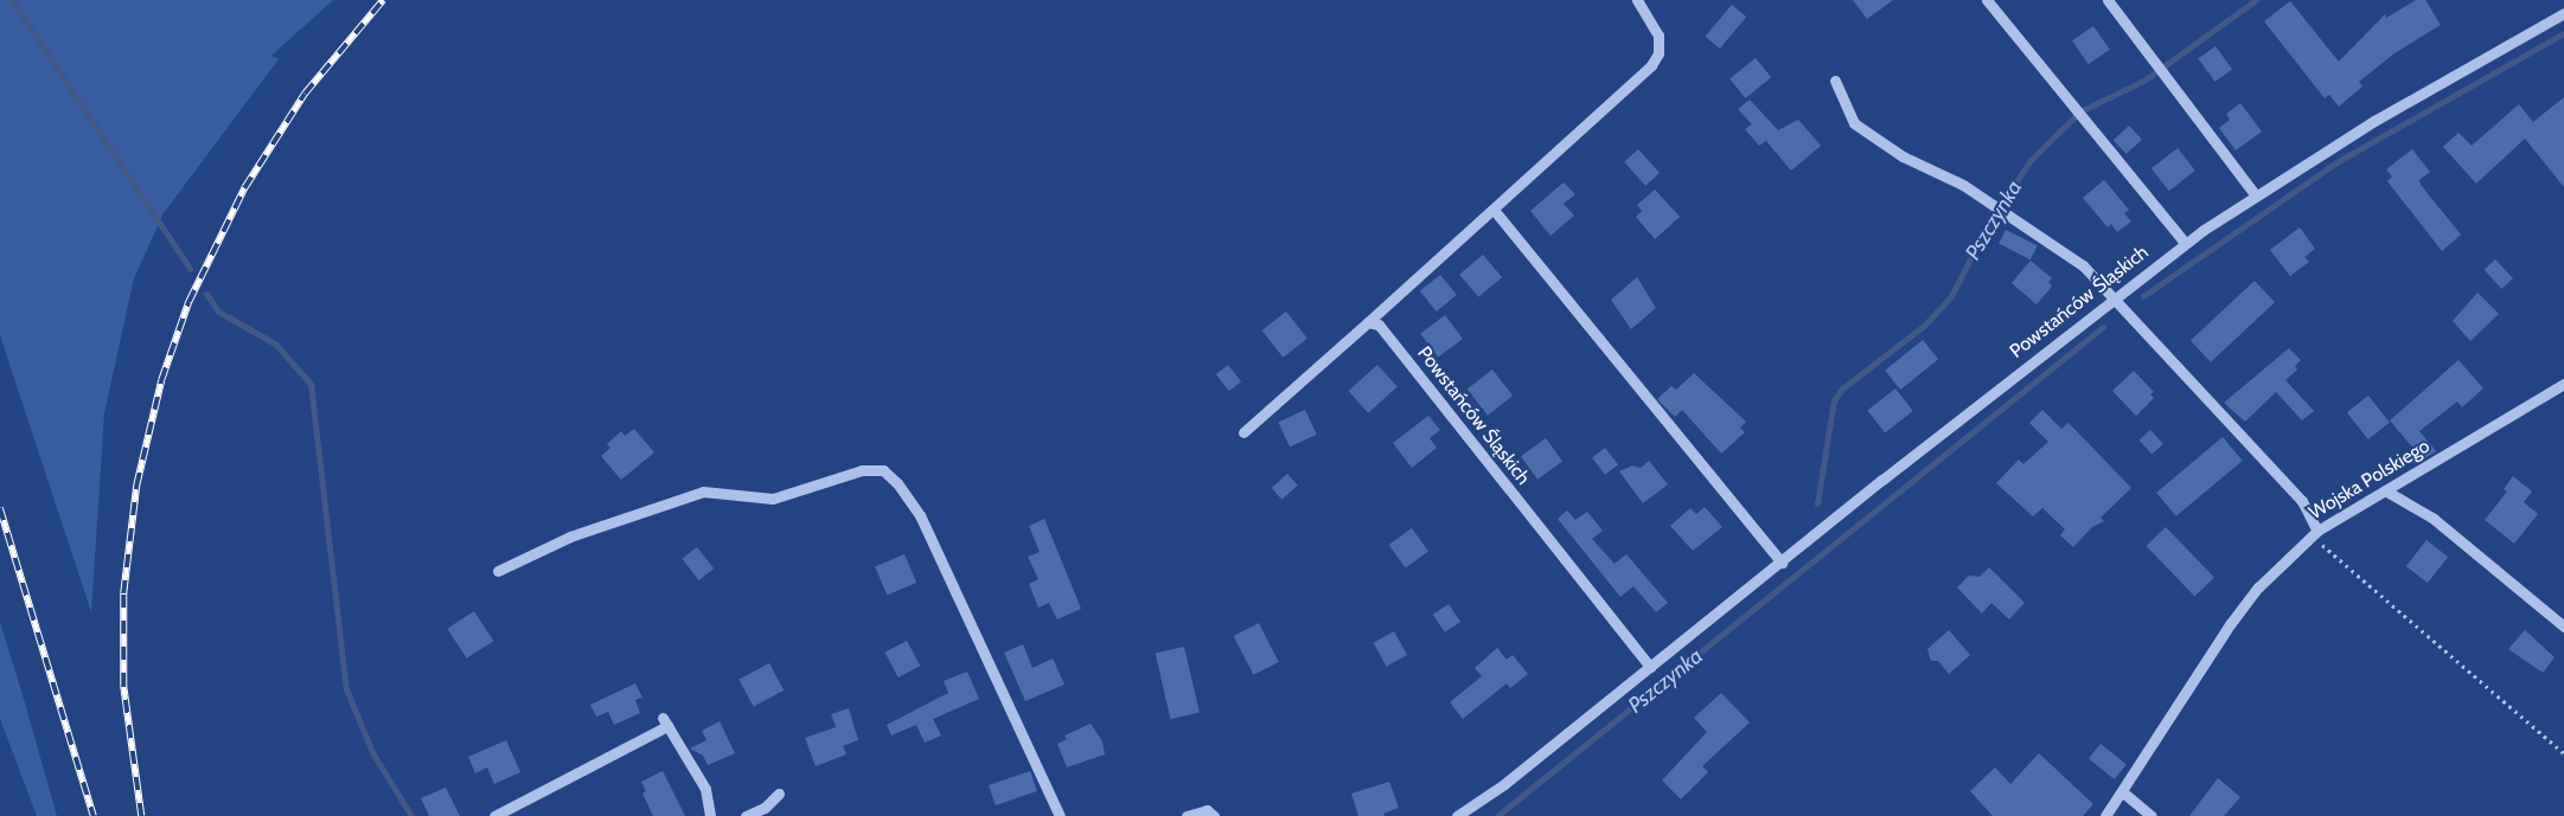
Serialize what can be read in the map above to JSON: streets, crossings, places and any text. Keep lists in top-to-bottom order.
{
  "streets": {
    "street": ["Powstańców Śląskich", "Wojska Polskiego"]
  },
  "water": ["Pszczynka"]
}
